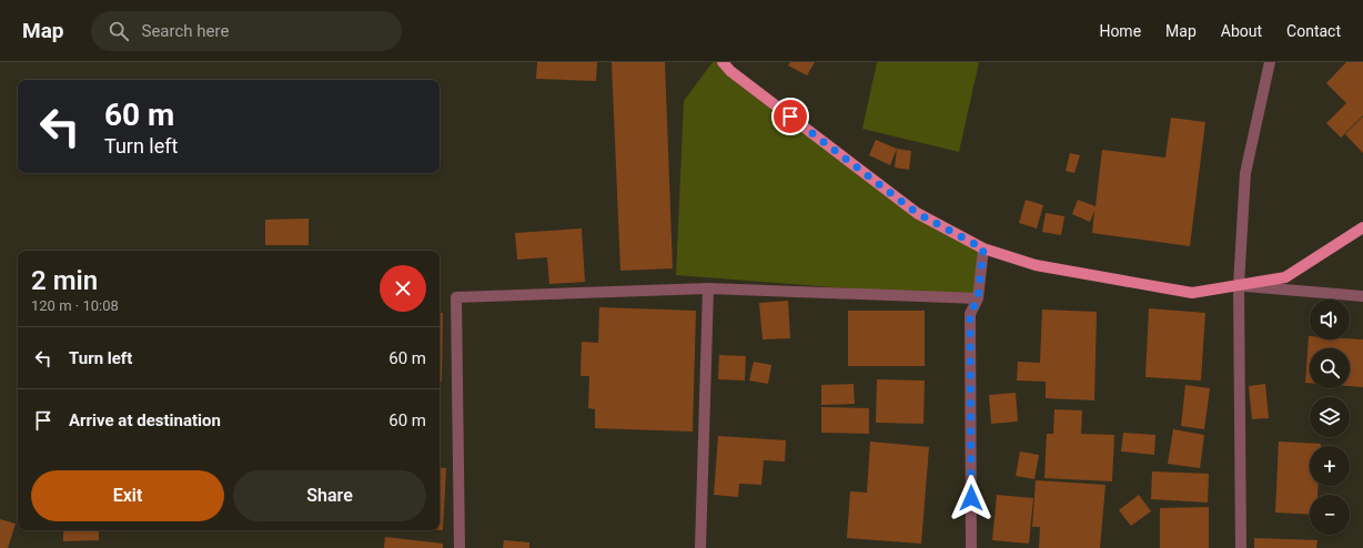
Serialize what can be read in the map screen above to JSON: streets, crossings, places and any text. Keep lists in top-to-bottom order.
{
  "page": {
    "header": "Map",
    "search": "Search here",
    "nav": [
      "Home",
      "Map",
      "About",
      "Contact"
    ],
    "turn": ["60 m", "Turn left"],
    "heading": ["2 min", "120 m · 10:08"],
    "map_buttons": ["+", "−"],
    "list": [
      {
        "name": "Turn left",
        "value": "60 m"
      },
      {
        "name": "Arrive at destination",
        "value": "60 m"
      }
    ],
    "buttons": ["Exit", "Share"]
  }
}
